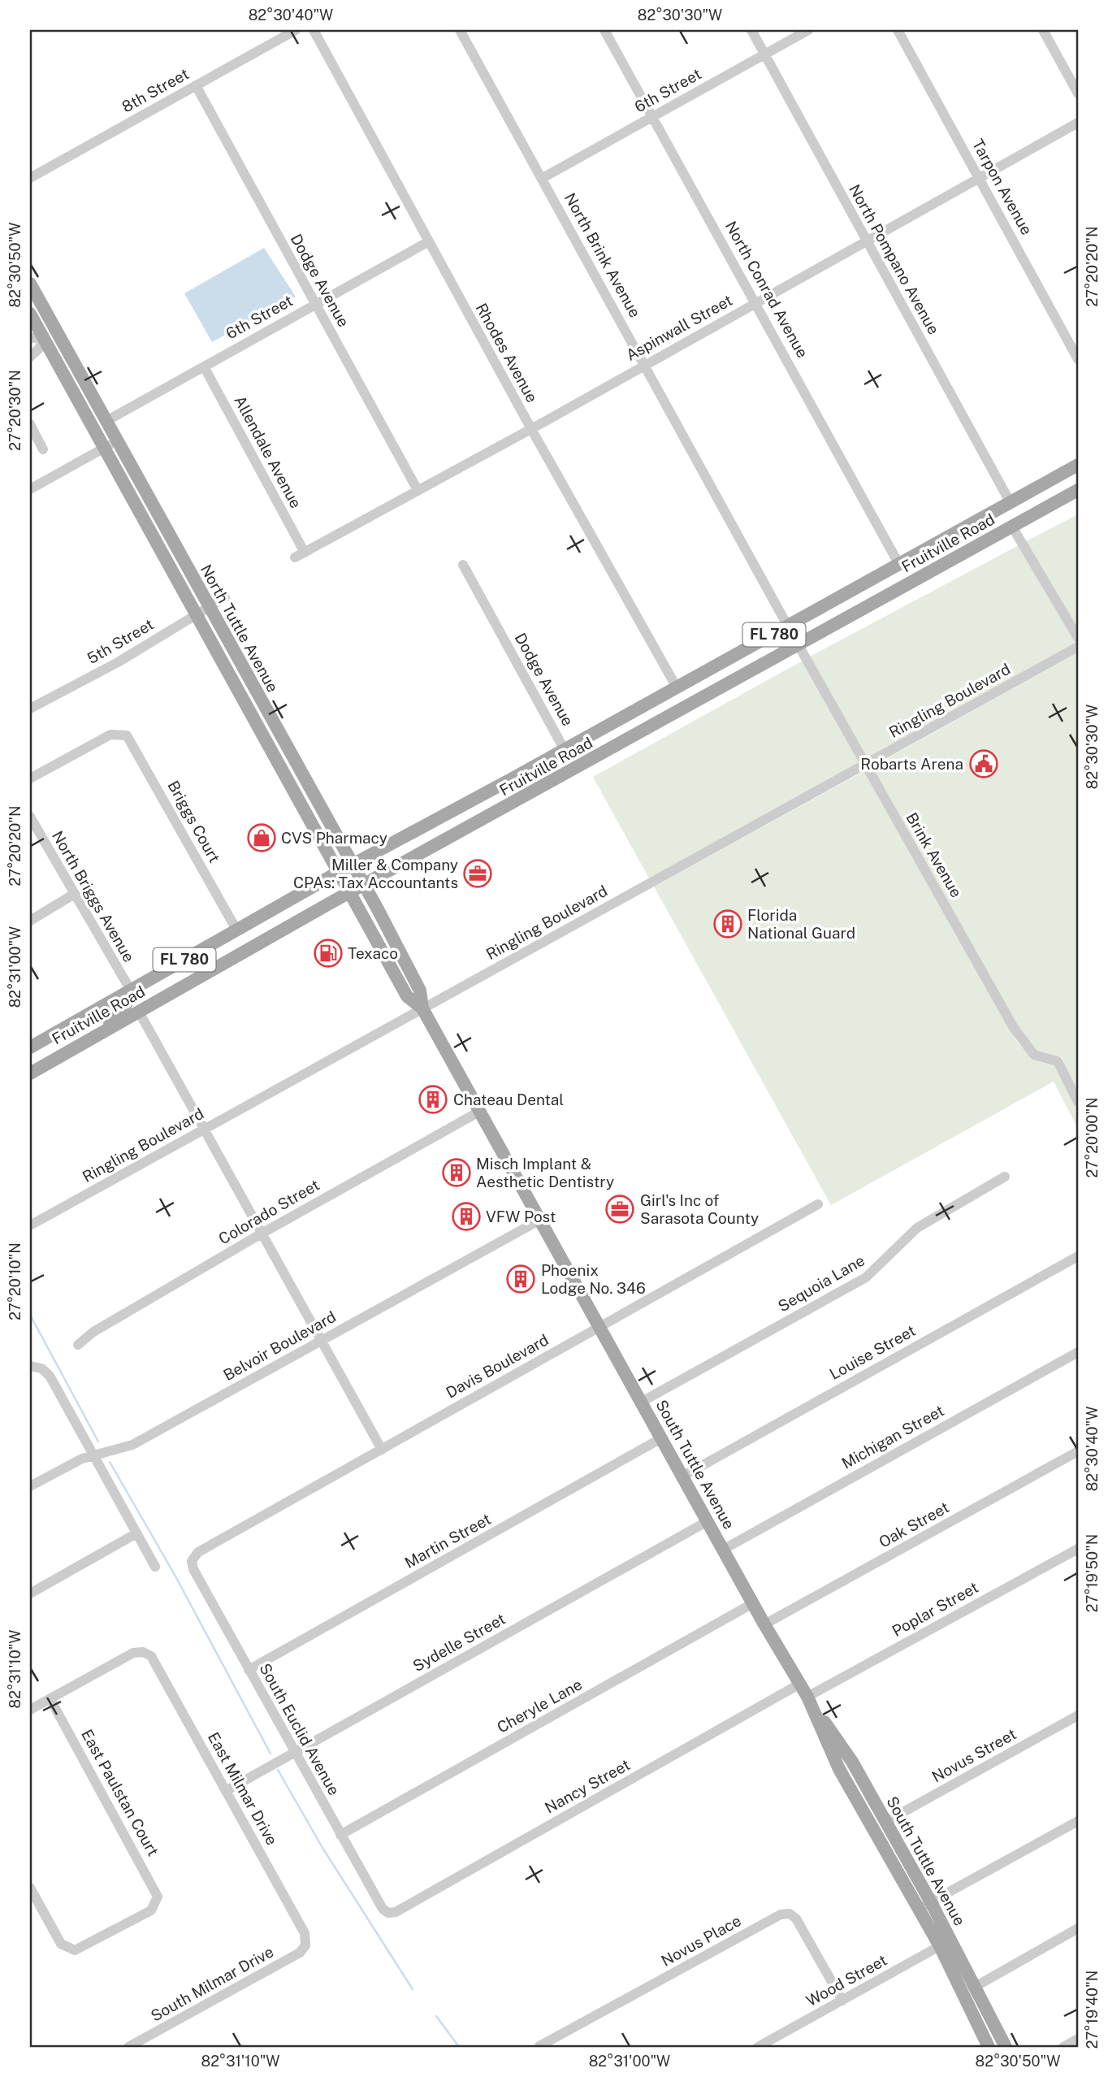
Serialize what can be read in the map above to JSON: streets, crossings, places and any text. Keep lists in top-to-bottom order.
{
  "streets": {
    "main road": [
      "Fruitville Road",
      "North Tuttle Avenue",
      "FL 780",
      "South Tuttle Avenue"
    ],
    "street": [
      "8th Street",
      "6th Street",
      "Tarpon Avenue",
      "North Brink Avenue",
      "North Pompano Avenue",
      "Dodge Avenue",
      "North Conrad Avenue",
      "Aspinwall Street",
      "Rhodes Avenue",
      "Allendale Avenue",
      "5th Street",
      "Ringling Boulevard",
      "Briggs Court",
      "Brink Avenue",
      "North Briggs Avenue",
      "Colorado Street",
      "Sequoia Lane",
      "Belvoir Boulevard",
      "Louise Street",
      "Davis Boulevard",
      "Michigan Street",
      "Oak Street",
      "Martin Street",
      "Poplar Street",
      "Sydelle Street",
      "Cheryle Lane",
      "South Euclid Avenue",
      "Novus Street",
      "Nancy Street",
      "East Milmar Drive",
      "East Paulstan Court",
      "Novus Place",
      "Wood Street",
      "South Milmar Drive"
    ]
  },
  "crossings": [
    ["8th Street", "Dodge Avenue"],
    ["6th Street", "North Brink Avenue"],
    ["6th Street", "North Pompano Avenue"],
    ["6th Street", "Dodge Avenue"],
    ["6th Street", "North Conrad Avenue"],
    ["6th Street", "Rhodes Avenue"],
    ["6th Street", "Allendale Avenue"],
    ["6th Street", "North Tuttle Avenue"],
    ["Tarpon Avenue", "Aspinwall Street"],
    ["North Brink Avenue", "Aspinwall Street"],
    ["North Brink Avenue", "Fruitville Road"],
    ["North Brink Avenue", "Brink Avenue"],
    ["North Pompano Avenue", "Aspinwall Street"],
    ["North Pompano Avenue", "Fruitville Road"],
    ["Dodge Avenue", "Aspinwall Street"],
    ["Dodge Avenue", "Fruitville Road"],
    ["North Conrad Avenue", "Aspinwall Street"],
    ["North Conrad Avenue", "Fruitville Road"],
    ["Aspinwall Street", "Rhodes Avenue"],
    ["Aspinwall Street", "Allendale Avenue"],
    ["Rhodes Avenue", "Fruitville Road"],
    ["Fruitville Road", "North Tuttle Avenue"],
    ["Fruitville Road", "Briggs Court"],
    ["Fruitville Road", "Brink Avenue"],
    ["Fruitville Road", "North Briggs Avenue"],
    ["North Tuttle Avenue", "5th Street"],
    ["North Tuttle Avenue", "Ringling Boulevard"],
    ["North Tuttle Avenue", "South Tuttle Avenue"],
    ["Ringling Boulevard", "Brink Avenue"],
    ["Ringling Boulevard", "South Tuttle Avenue"],
    ["Colorado Street", "South Tuttle Avenue"],
    ["Sequoia Lane", "South Tuttle Avenue"],
    ["Belvoir Boulevard", "South Tuttle Avenue"],
    ["Louise Street", "South Tuttle Avenue"],
    ["Davis Boulevard", "South Tuttle Avenue"],
    ["Davis Boulevard", "South Euclid Avenue"],
    ["Michigan Street", "South Tuttle Avenue"],
    ["South Tuttle Avenue", "Oak Street"],
    ["South Tuttle Avenue", "Martin Street"],
    ["South Tuttle Avenue", "Poplar Street"],
    ["South Tuttle Avenue", "Sydelle Street"],
    ["South Tuttle Avenue", "Cheryle Lane"],
    ["South Tuttle Avenue", "Novus Street"],
    ["South Tuttle Avenue", "Nancy Street"],
    ["South Tuttle Avenue", "Wood Street"],
    ["Martin Street", "South Euclid Avenue"],
    ["Sydelle Street", "South Euclid Avenue"],
    ["Sydelle Street", "East Milmar Drive"],
    ["Cheryle Lane", "South Euclid Avenue"],
    ["South Euclid Avenue", "Nancy Street"],
    ["East Milmar Drive", "East Paulstan Court"],
    ["East Milmar Drive", "South Milmar Drive"],
    ["Novus Place", "Wood Street"]
  ],
  "places": {
    "public building": ["Robarts Arena"],
    "shop": ["CVS Pharmacy"],
    "office": ["Miller & Company CPAs: Tax Accountants", "Girl's Inc of Sarasota County"],
    "building": [
      "Florida National Guard",
      "Chateau Dental",
      "Misch Implant & Aesthetic Dentistry",
      "VFW Post",
      "Phoenix Lodge No. 346"
    ],
    "fuel station": ["Texaco"]
  },
  "coordinates": [
    "82°30'40\"W",
    "82°30'30\"W",
    "82°30'50\"W",
    "27°20'20\"N",
    "27°20'30\"N",
    "82°31'00\"W",
    "27°20'00\"N",
    "27°20'10\"N",
    "27°19'50\"N",
    "82°31'10\"W",
    "27°19'40\"N"
  ]
}
